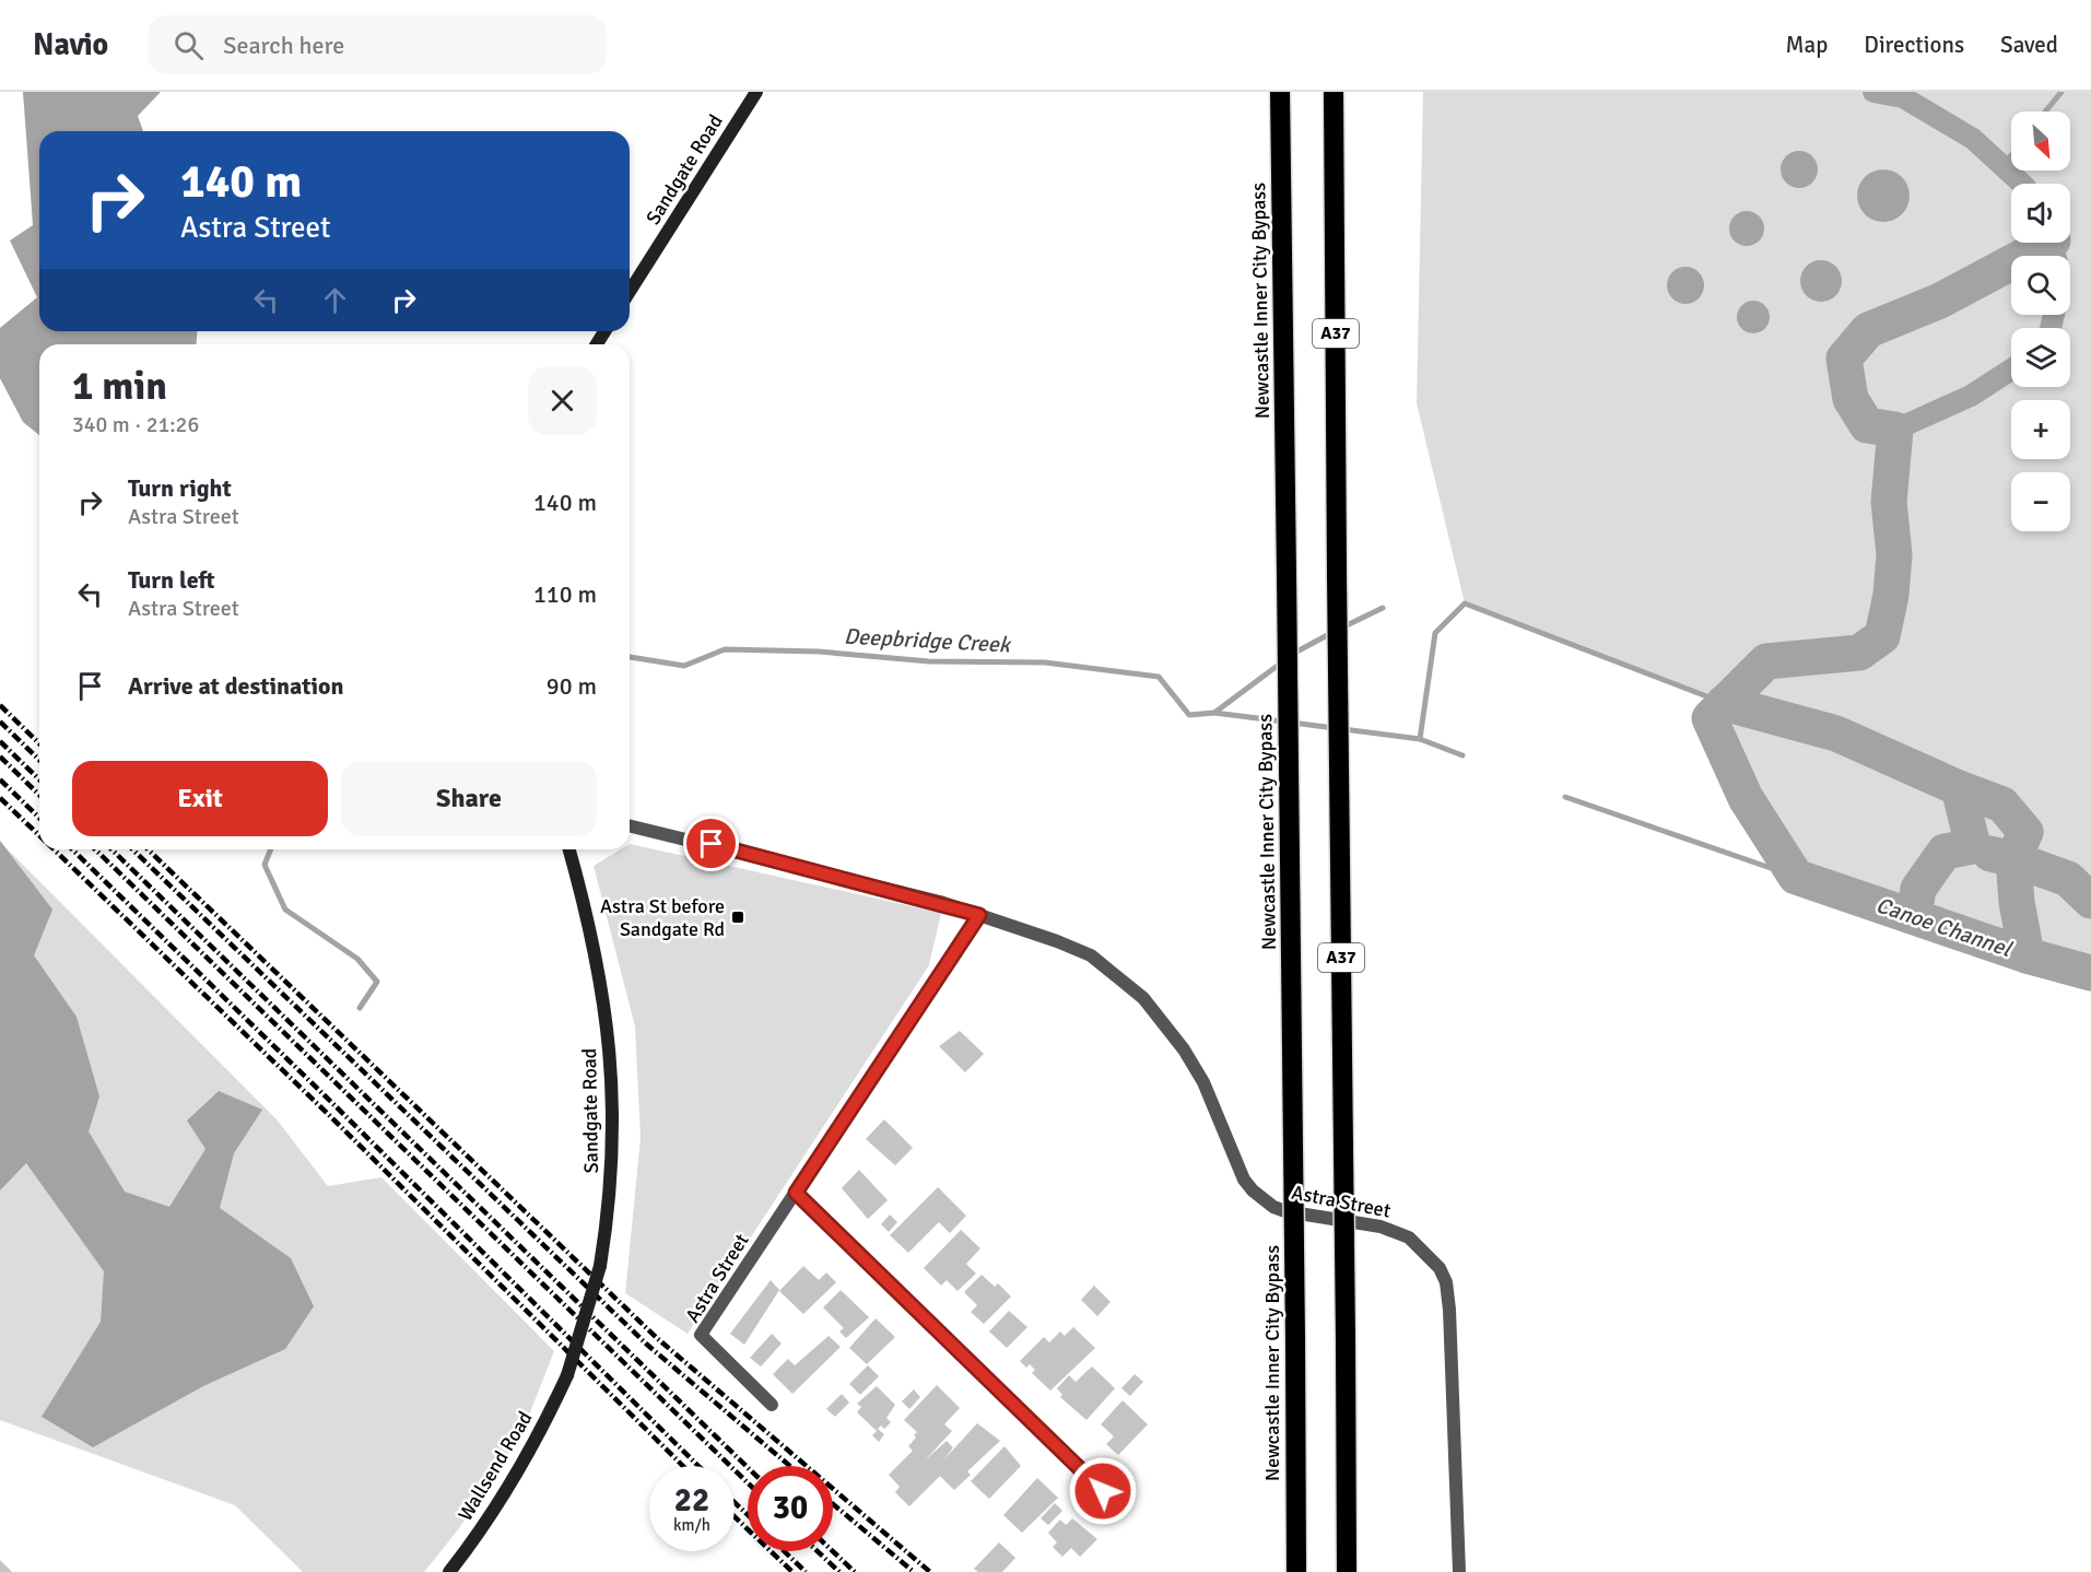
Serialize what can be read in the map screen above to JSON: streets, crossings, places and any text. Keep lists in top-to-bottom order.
{
  "streets": {
    "highway": ["Newcastle Inner City Bypass", "A37"],
    "main road": ["Sandgate Road", "Wallsend Road"],
    "street": ["Astra Street"]
  },
  "crossings": [
    ["Sandgate Road", "Wallsend Road"]
  ],
  "water": ["Deepbridge Creek", "Canoe Channel"],
  "places": {
    "transit": ["Astra St before Sandgate Rd"]
  },
  "north": "bottom right",
  "page": {
    "header": "Navio",
    "search": "Search here",
    "nav": ["Map", "Directions", "Saved"],
    "map_buttons": ["+", "−"],
    "turn": ["140 m", "Astra Street"],
    "heading": ["1 min", "340 m · 21:26"],
    "list": [
      {
        "name": "Turn right",
        "note": "Astra Street",
        "value": "140 m"
      },
      {
        "name": "Turn left",
        "note": "Astra Street",
        "value": "110 m"
      },
      {
        "name": "Arrive at destination",
        "value": "90 m"
      }
    ],
    "buttons": ["Exit", "Share"],
    "speed": "22 km/h",
    "limit": "30"
  }
}
